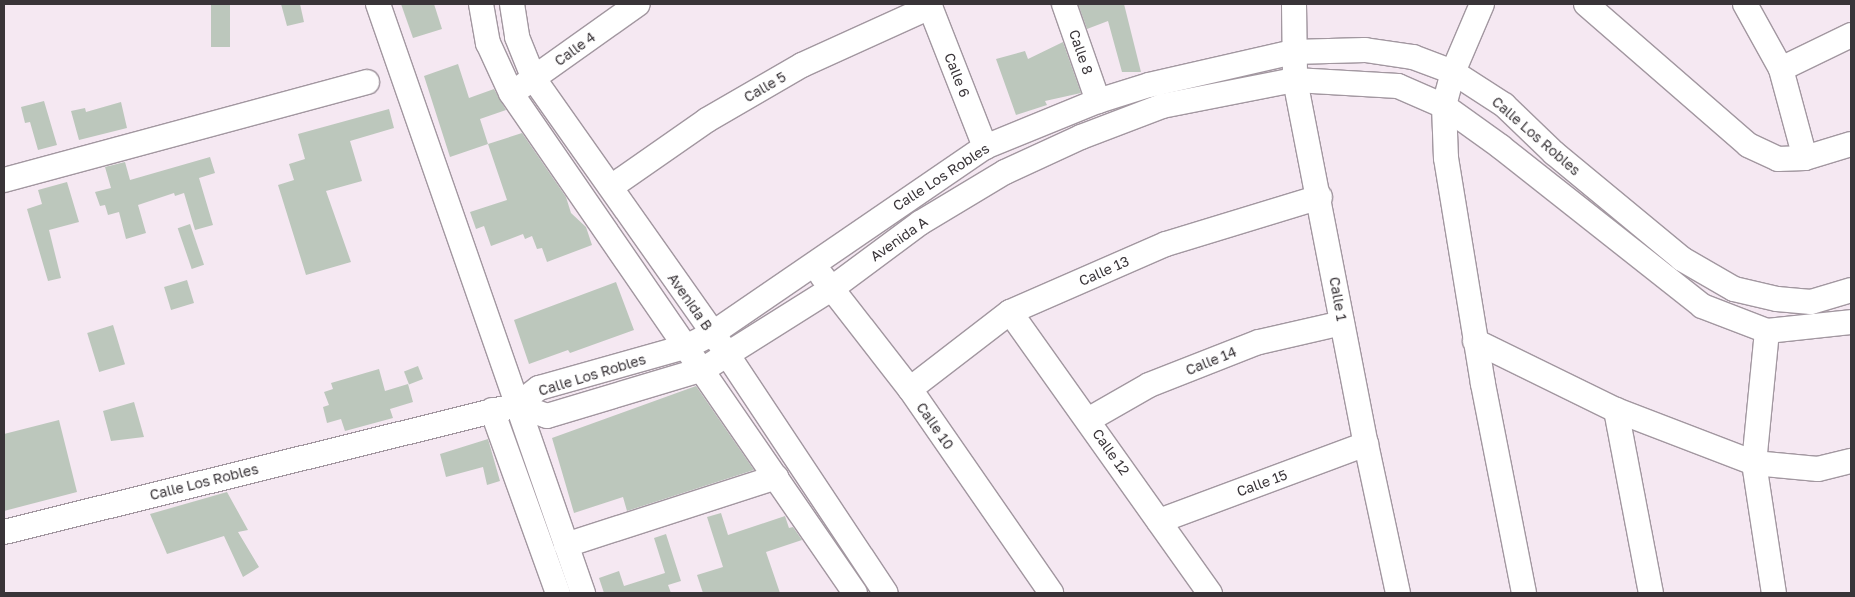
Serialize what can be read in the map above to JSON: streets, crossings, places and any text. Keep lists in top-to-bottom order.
{
  "streets": {
    "street": [
      "Calle 4",
      "Calle 8",
      "Calle 6",
      "Calle 5",
      "Calle Los Robles",
      "Avenida A",
      "Calle 13",
      "Calle 1",
      "Avenida B",
      "Calle 14",
      "Calle 10",
      "Calle 12",
      "Calle 15"
    ]
  },
  "crossings": [
    ["Calle 4", "Avenida B"],
    ["Calle 8", "Calle Los Robles"],
    ["Calle 6", "Calle 5"],
    ["Calle 6", "Calle Los Robles"],
    ["Calle 5", "Avenida B"],
    ["Calle Los Robles", "Avenida A"],
    ["Calle Los Robles", "Calle 1"],
    ["Calle Los Robles", "Avenida B"],
    ["Calle Los Robles", "Calle 10"],
    ["Avenida A", "Calle 1"],
    ["Avenida A", "Avenida B"],
    ["Avenida A", "Calle 10"],
    ["Calle 13", "Calle 1"],
    ["Calle 13", "Calle 10"],
    ["Calle 13", "Calle 12"],
    ["Calle 1", "Calle 14"],
    ["Calle 1", "Calle 15"],
    ["Calle 14", "Calle 12"],
    ["Calle 12", "Calle 15"]
  ]
}
